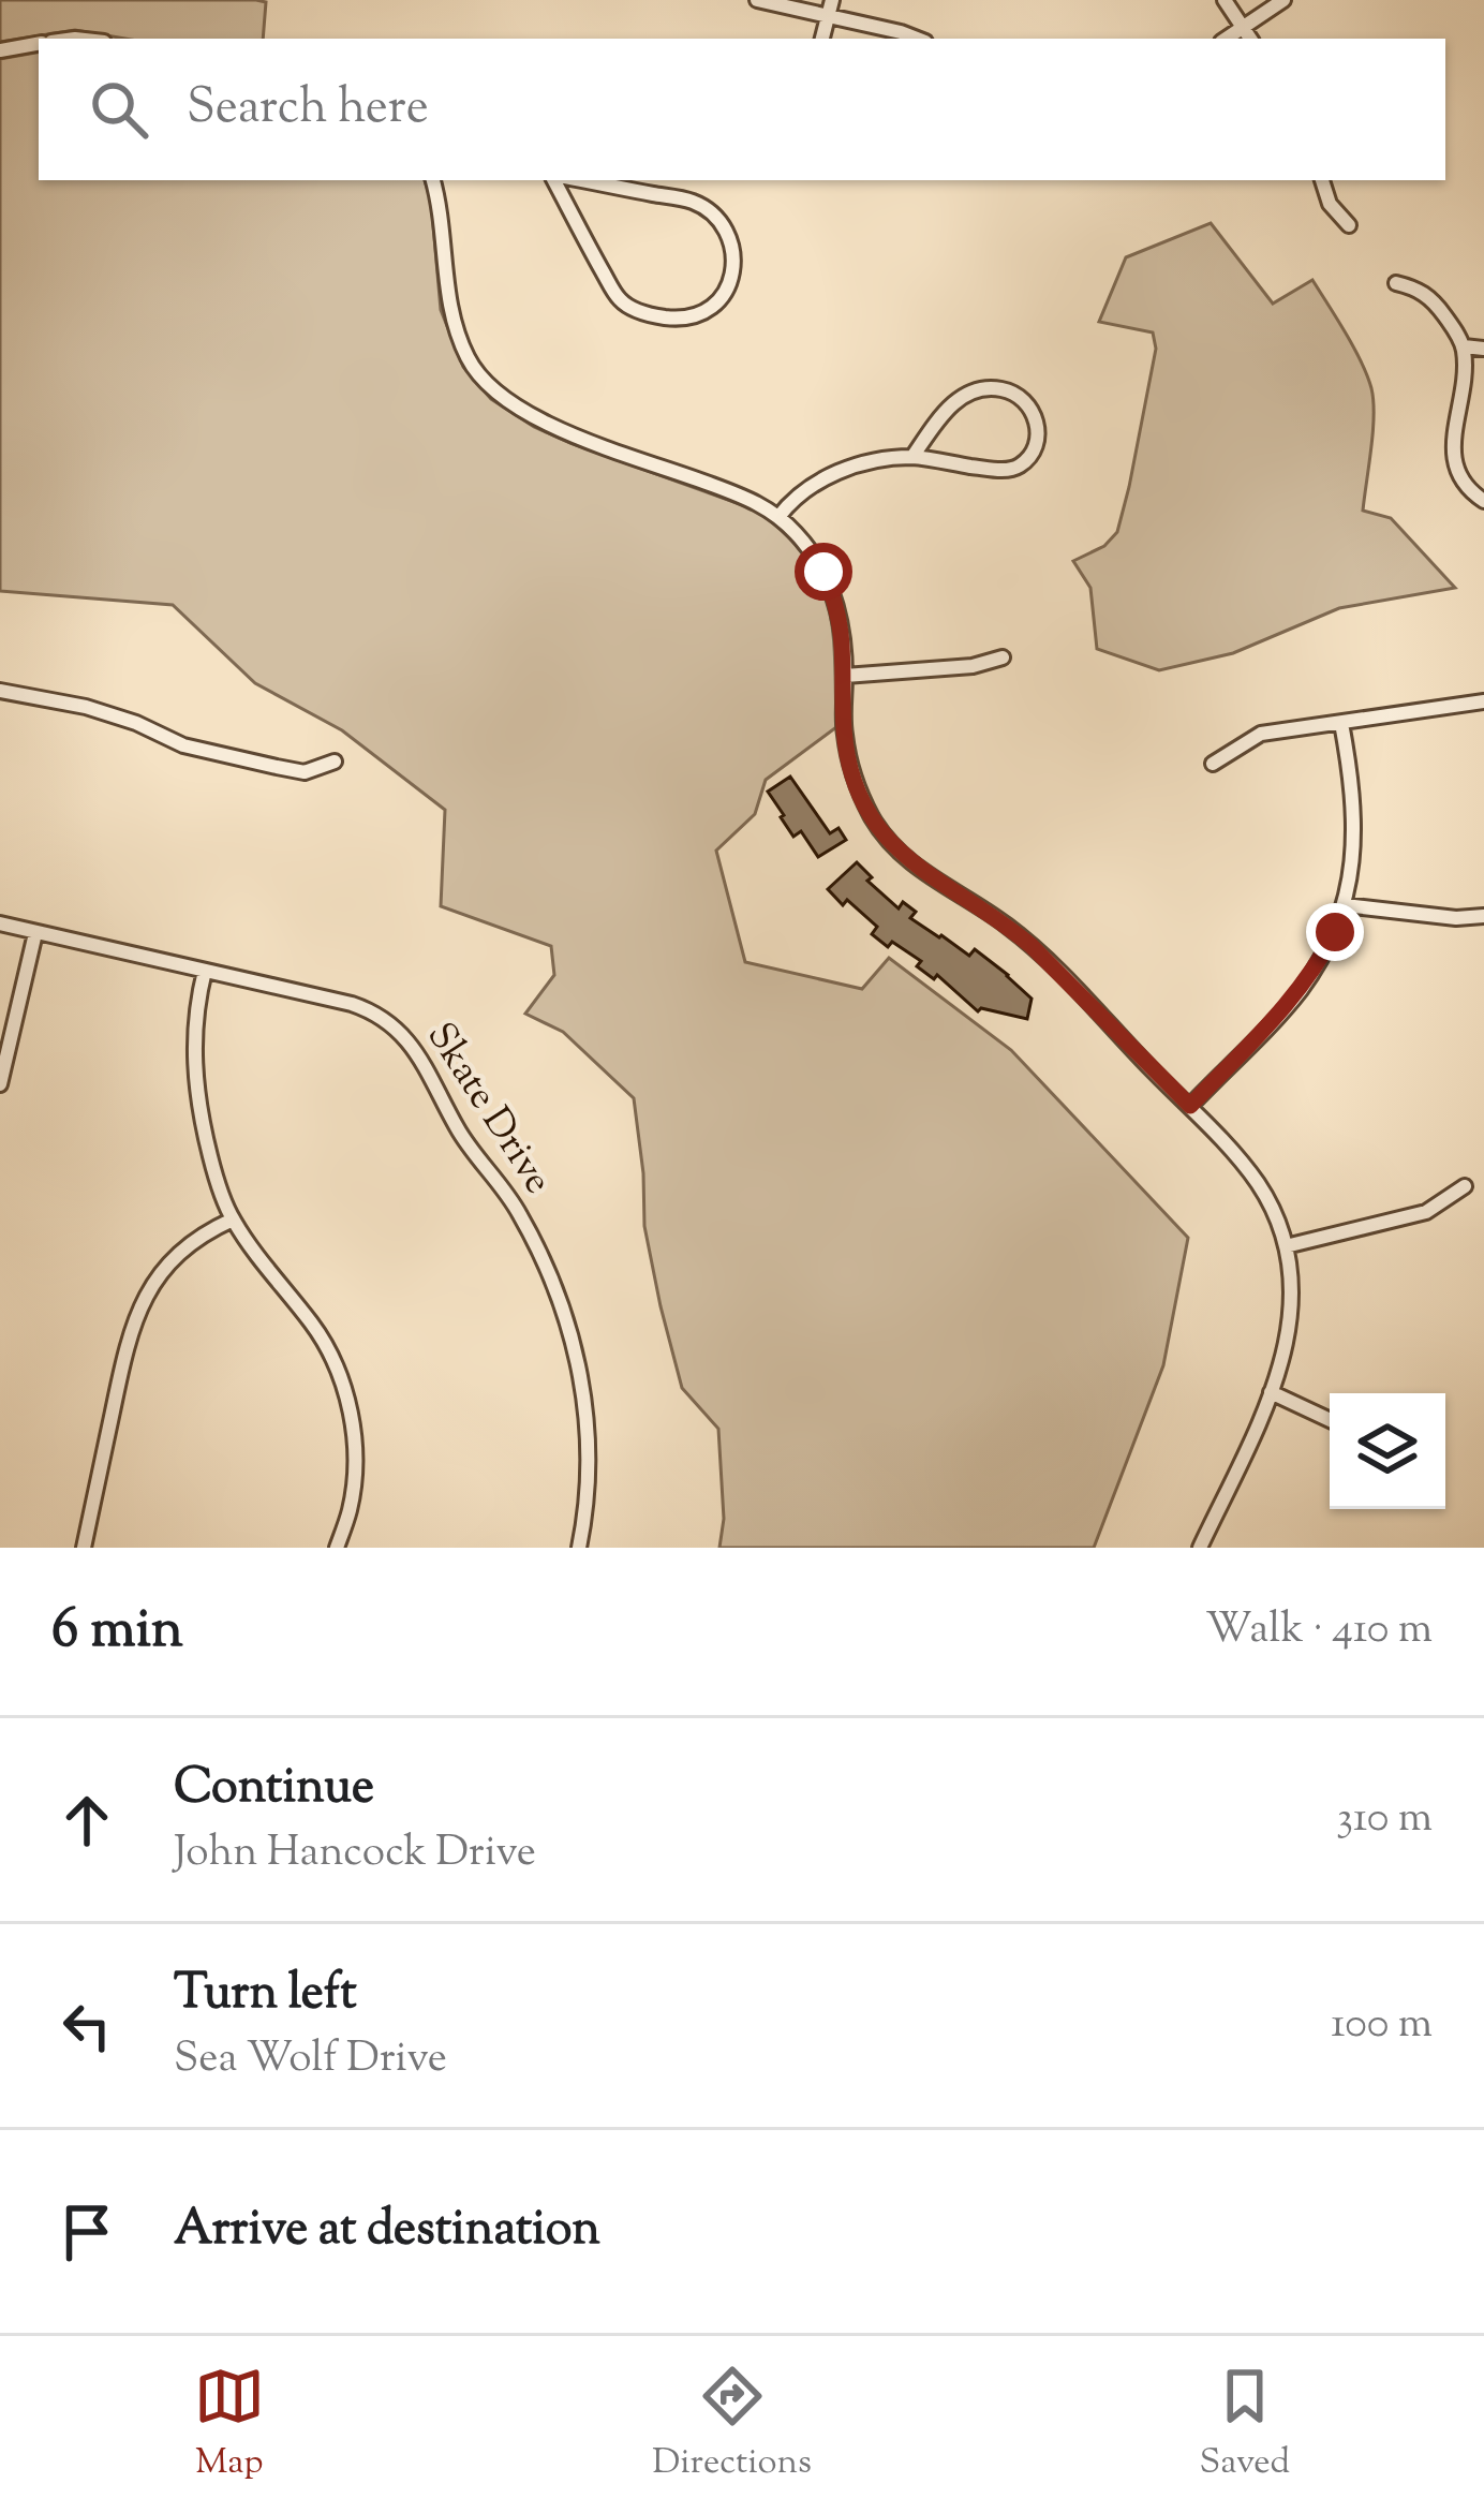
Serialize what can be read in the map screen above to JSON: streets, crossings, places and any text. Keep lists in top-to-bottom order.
{
  "streets": {
    "street": ["Skate Drive"]
  },
  "page": {
    "search": "Search here",
    "heading": ["6 min", "Walk · 410 m"],
    "list": [
      ["Continue", "John Hancock Drive", "310 m"],
      ["Turn left", "Sea Wolf Drive", "100 m"],
      "Arrive at destination"
    ],
    "nav": ["Map", "Directions", "Saved"]
  }
}
